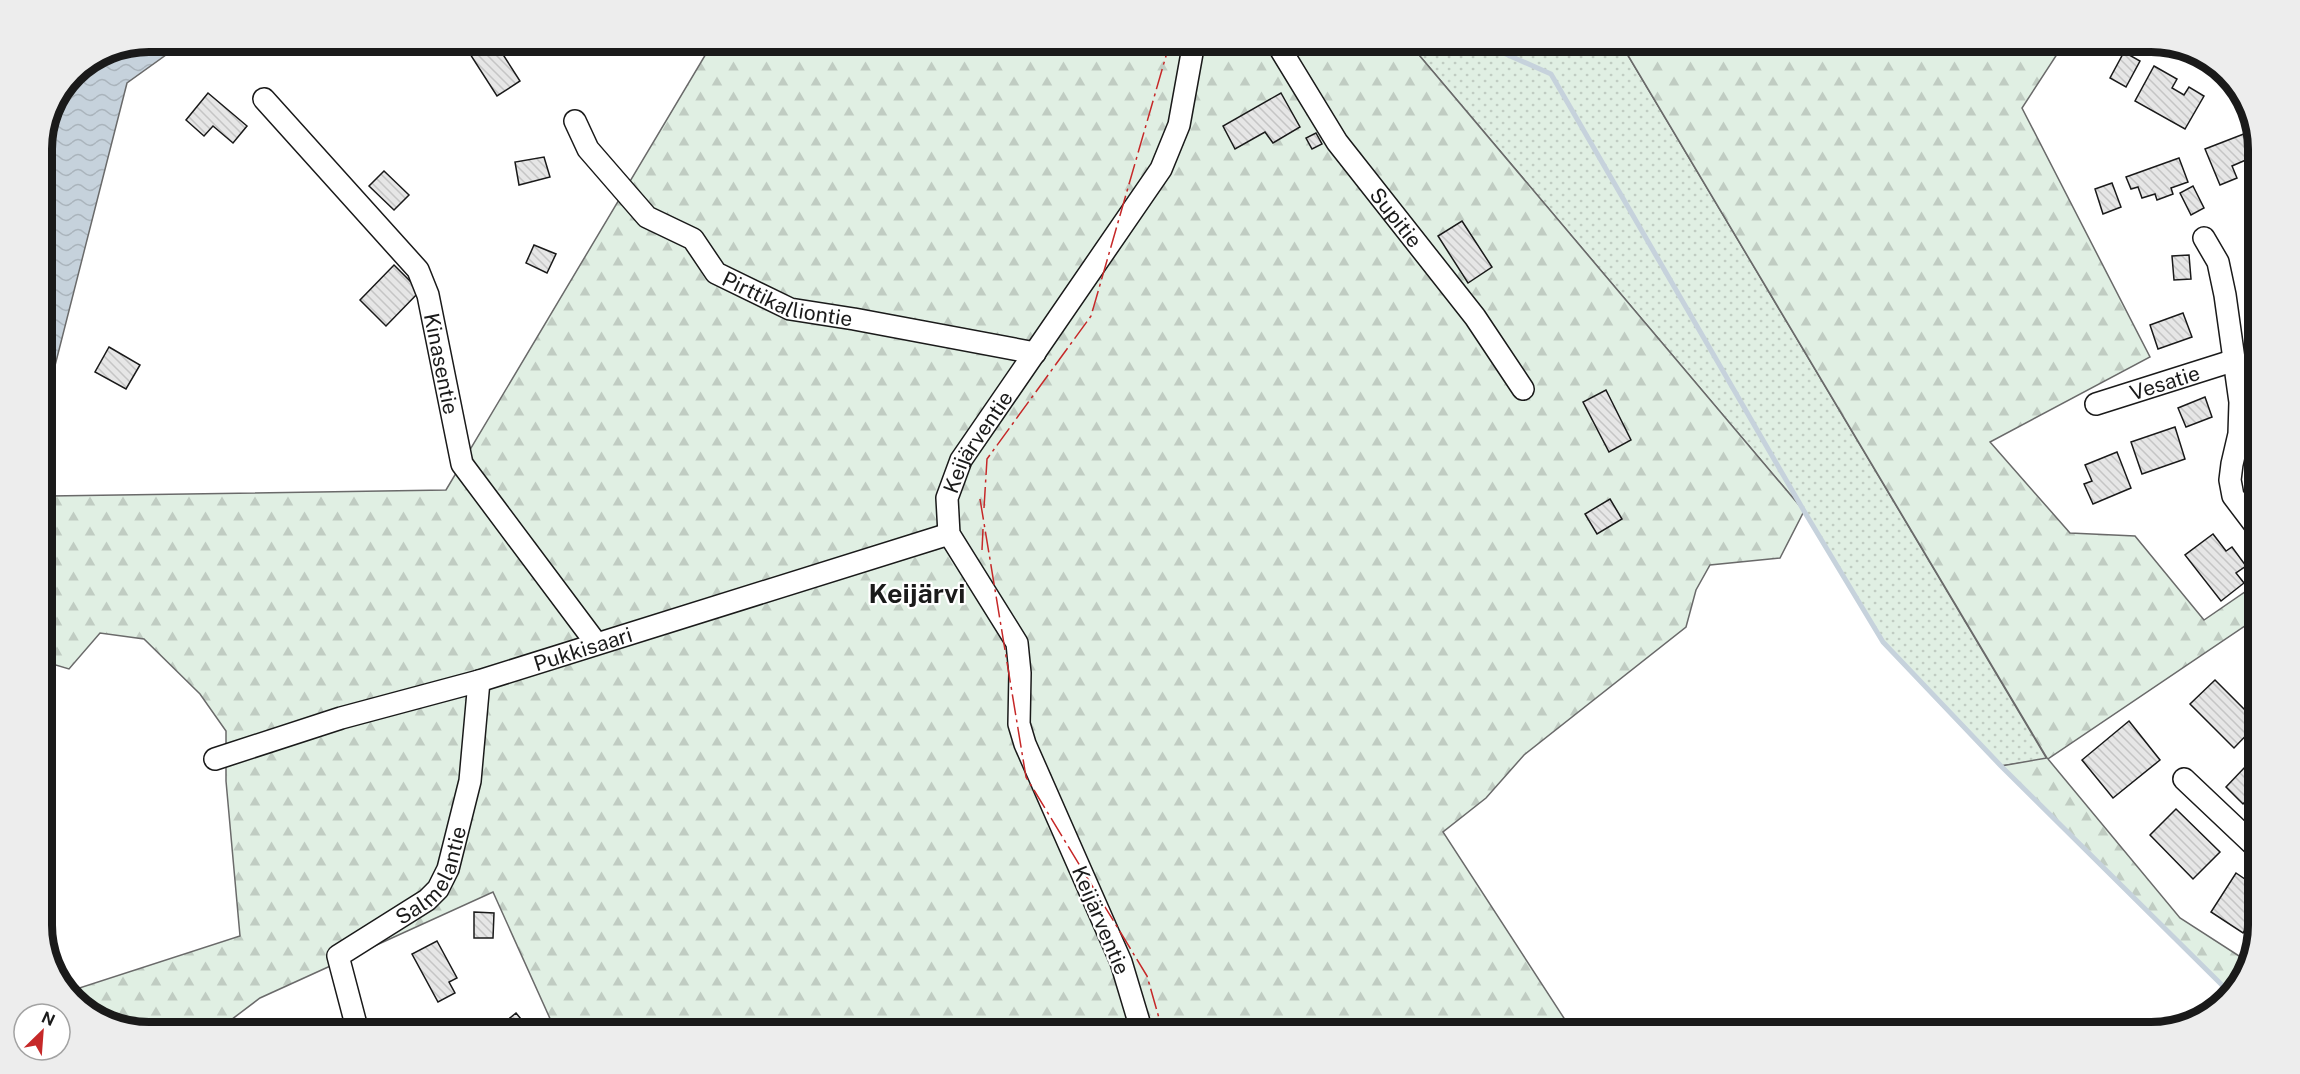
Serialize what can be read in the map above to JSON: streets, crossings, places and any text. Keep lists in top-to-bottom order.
{
  "streets": {
    "street": [
      "Supitie",
      "Pirttikalliontie",
      "Kinasentie",
      "Vesatie",
      "Keijärventie",
      "Pukkisaari",
      "Salmelantie"
    ]
  },
  "crossings": [
    ["Pirttikalliontie", "Keijärventie"],
    ["Kinasentie", "Pukkisaari"],
    ["Keijärventie", "Pukkisaari"],
    ["Pukkisaari", "Salmelantie"]
  ],
  "districts": ["Keijärvi"],
  "north": "top right"
}
